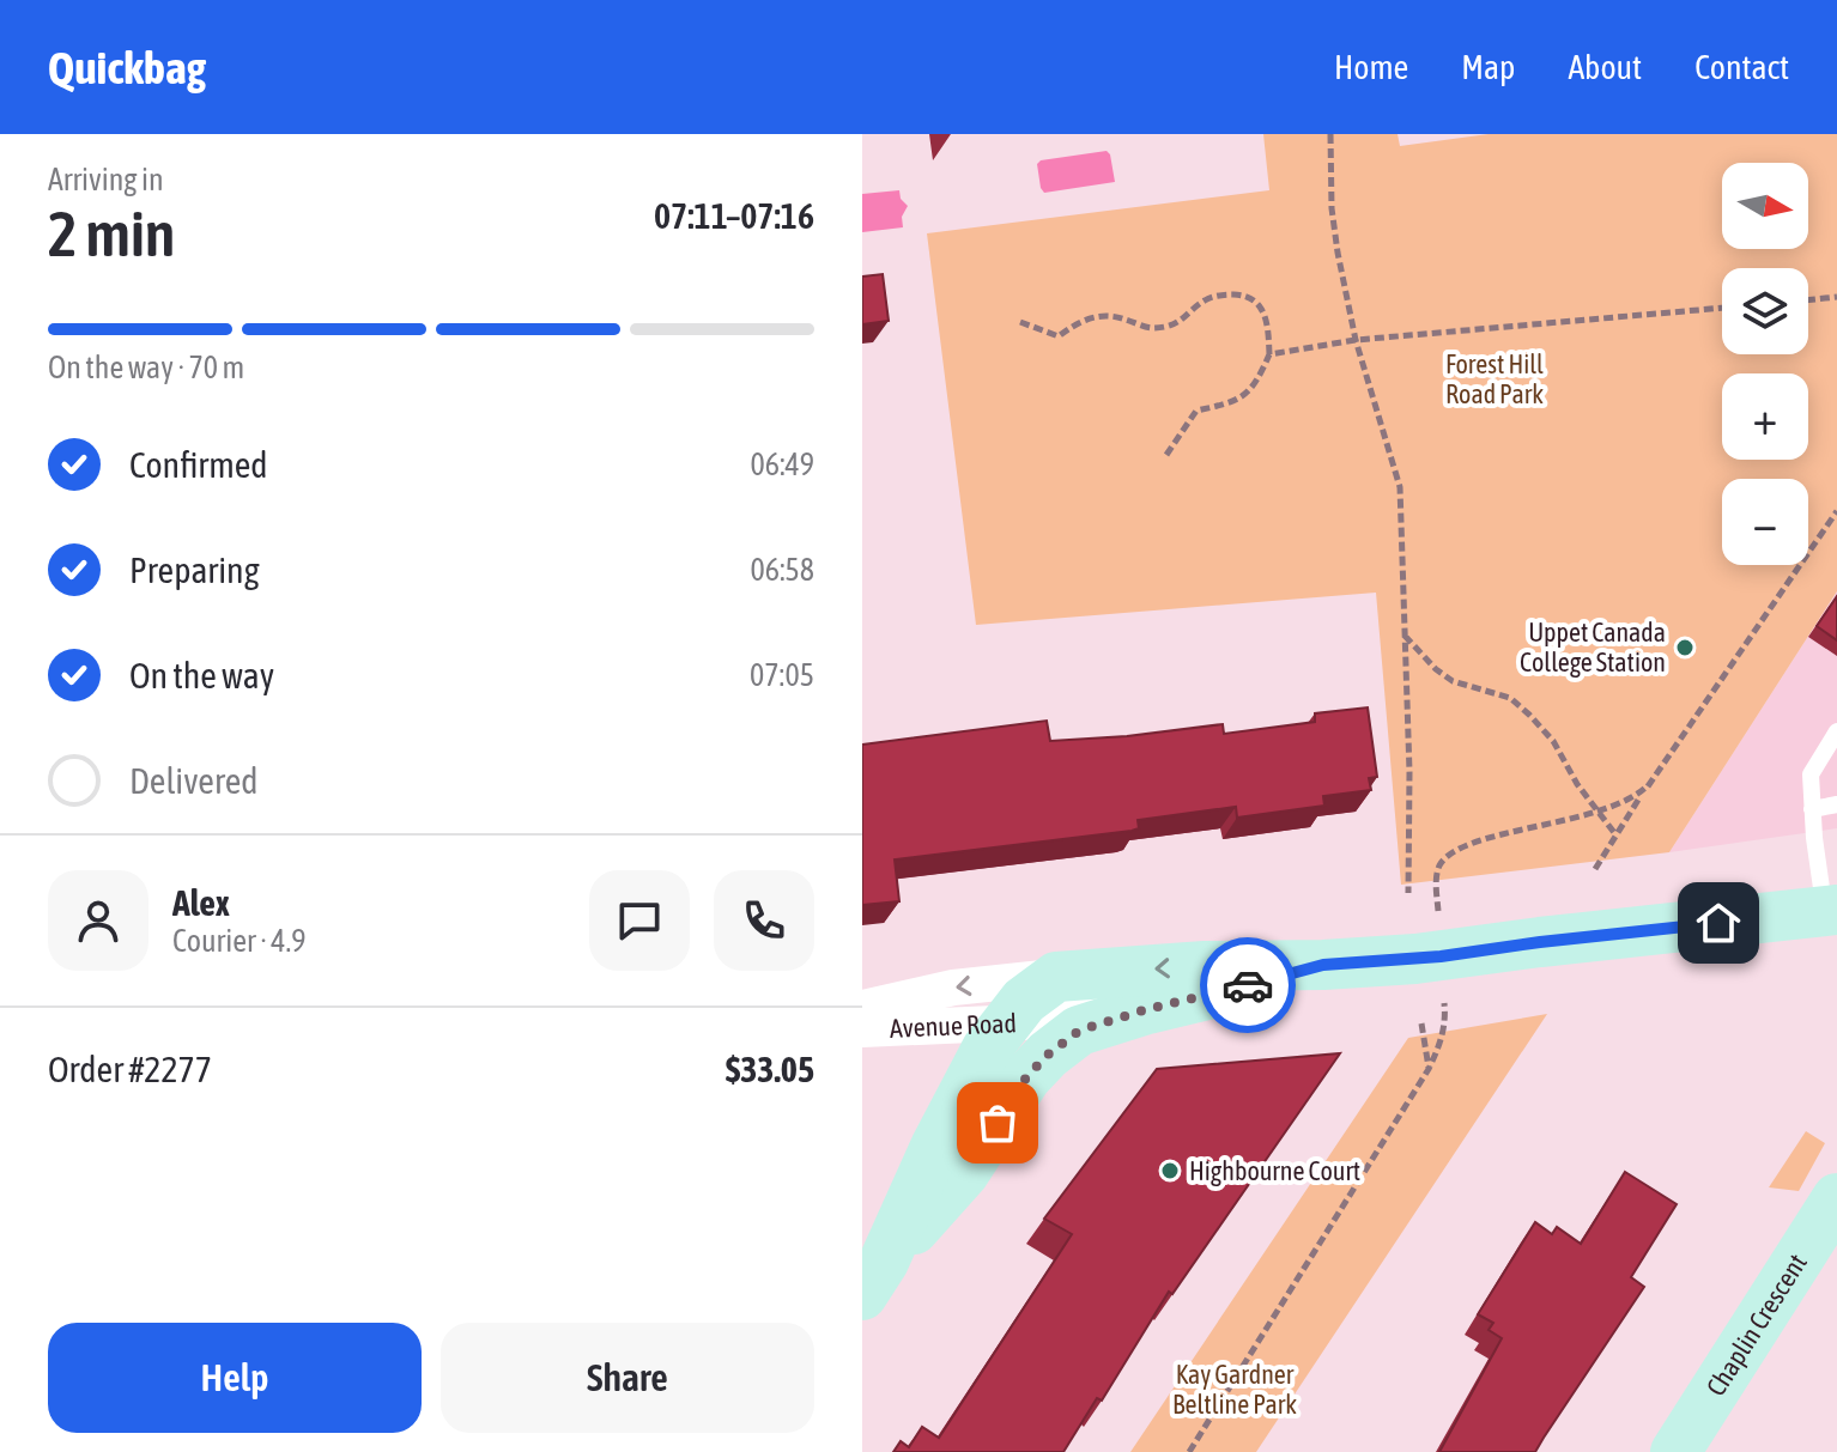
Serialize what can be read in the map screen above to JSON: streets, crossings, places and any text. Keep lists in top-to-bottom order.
{
  "streets": {
    "main road": ["Avenue Road", "Chaplin Crescent"]
  },
  "parks": ["Forest Hill Road Park", "Kay Gardner Beltline Park"],
  "places": ["Uppet Canada College Station", "Highbourne Court"],
  "north": "right",
  "page": {
    "header": "Quickbag",
    "nav": [
      "Home",
      "Map",
      "About",
      "Contact"
    ],
    "heading": ["2 min", "Arriving in", "07:11–07:16"],
    "panel": [
      "Alex",
      "Courier · 4.9",
      "Order #2277",
      "$33.05"
    ],
    "map_buttons": ["+", "−"],
    "bar": "On the way · 70 m",
    "list": [
      ["Confirmed", "06:49"],
      ["Preparing", "06:58"],
      ["On the way", "07:05"],
      "Delivered"
    ],
    "buttons": ["Help", "Share"]
  }
}
